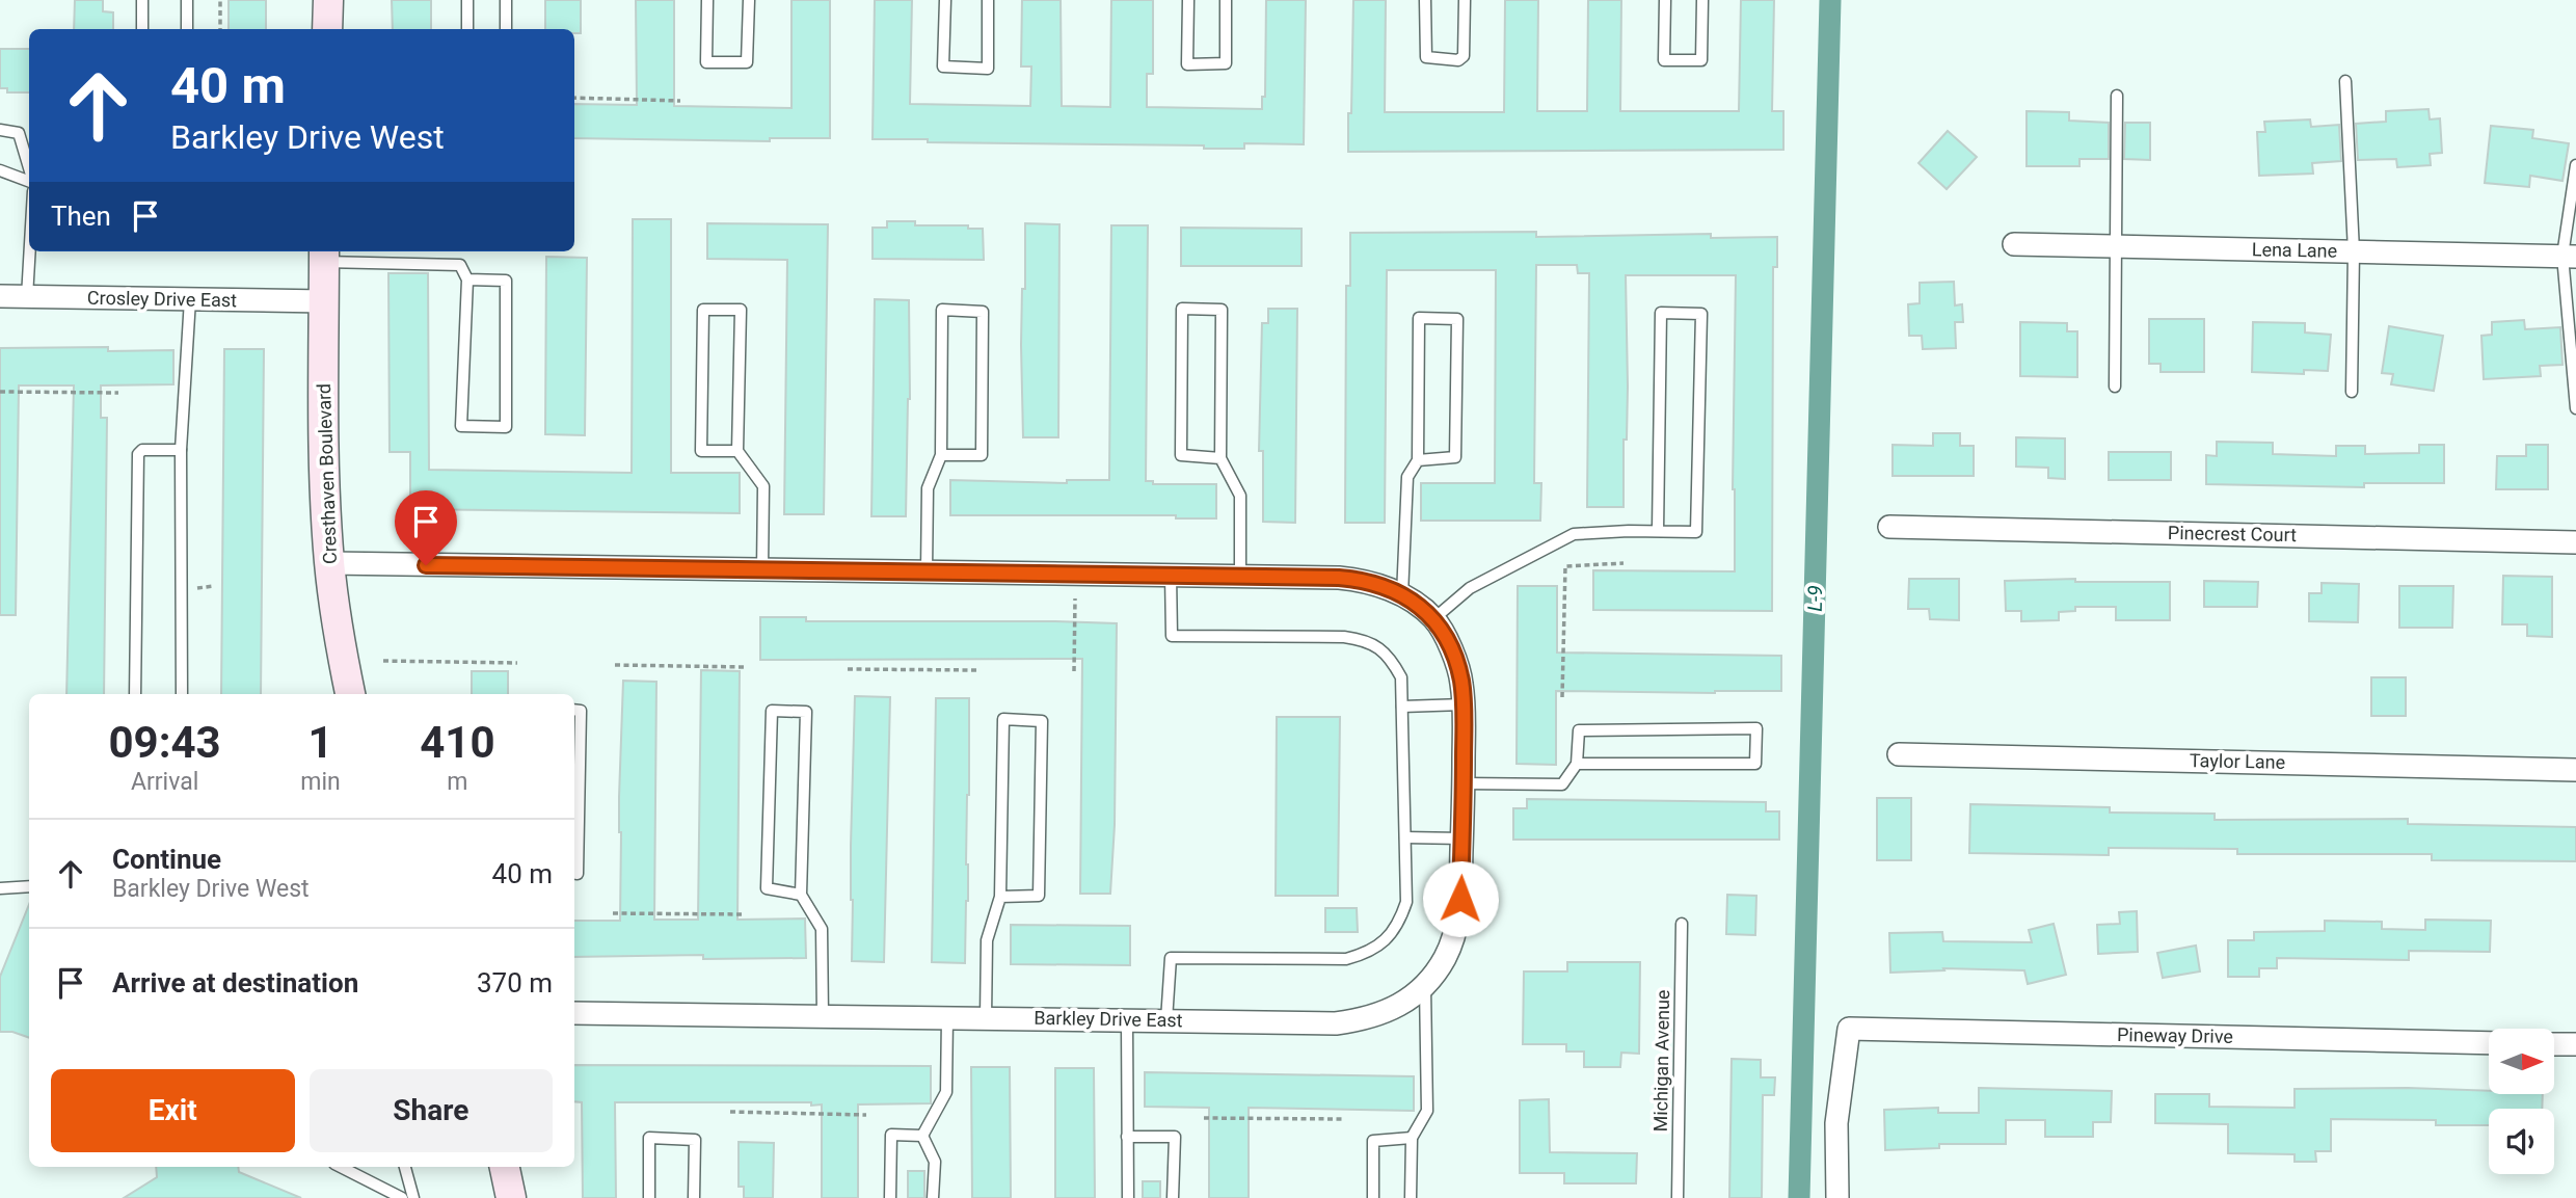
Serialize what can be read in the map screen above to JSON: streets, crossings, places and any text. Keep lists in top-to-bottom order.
{
  "streets": {
    "street": [
      "Lena Lane",
      "Crosley Drive East",
      "Cresthaven Boulevard",
      "Pinecrest Court",
      "Taylor Lane",
      "Barkley Drive East",
      "Pineway Drive"
    ],
    "lane": ["Michigan Avenue"]
  },
  "crossings": [
    ["Crosley Drive East", "Cresthaven Boulevard"]
  ],
  "water": ["L-9"],
  "north": "right",
  "page": {
    "turn": ["40 m", "Barkley Drive West"],
    "then": "Then",
    "eta": [
      "09:43",
      "Arrival",
      "1",
      "min",
      "410",
      "m"
    ],
    "list": [
      {
        "name": "Continue",
        "note": "Barkley Drive West",
        "value": "40 m"
      },
      {
        "name": "Arrive at destination",
        "value": "370 m"
      }
    ],
    "buttons": ["Exit", "Share"]
  }
}
